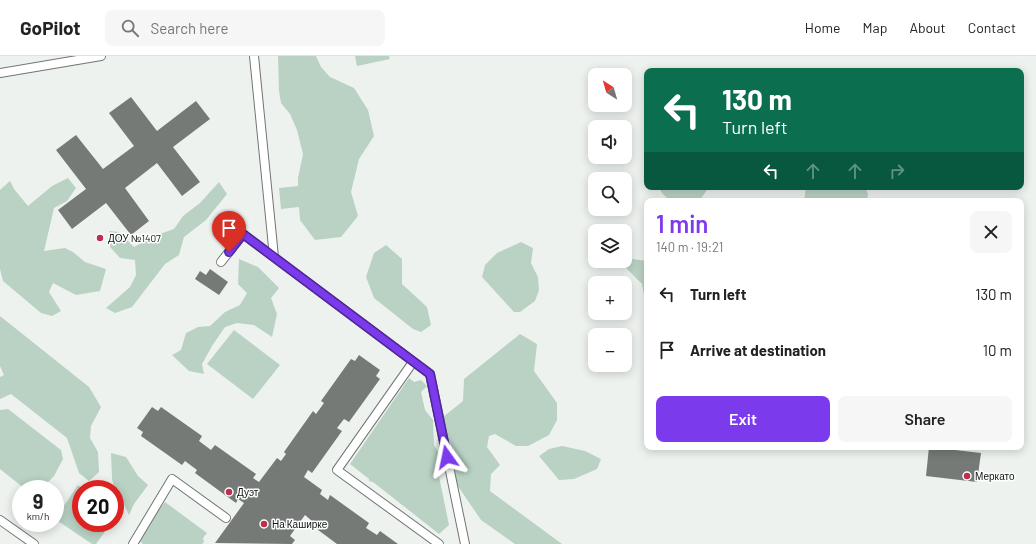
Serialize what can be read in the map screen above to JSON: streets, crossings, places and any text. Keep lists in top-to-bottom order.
{
  "places": [
    "ДОУ №1407",
    "Меркато",
    "Дуэт",
    "На Каширке"
  ],
  "north": "top left",
  "page": {
    "header": "GoPilot",
    "search": "Search here",
    "nav": [
      "Home",
      "Map",
      "About",
      "Contact"
    ],
    "map_buttons": ["+", "−"],
    "turn": ["130 m", "Turn left"],
    "heading": ["1 min", "140 m · 19:21"],
    "list": [
      {
        "name": "Turn left",
        "value": "130 m"
      },
      {
        "name": "Arrive at destination",
        "value": "10 m"
      }
    ],
    "buttons": ["Exit", "Share"],
    "speed": "9 km/h",
    "limit": "20"
  }
}
